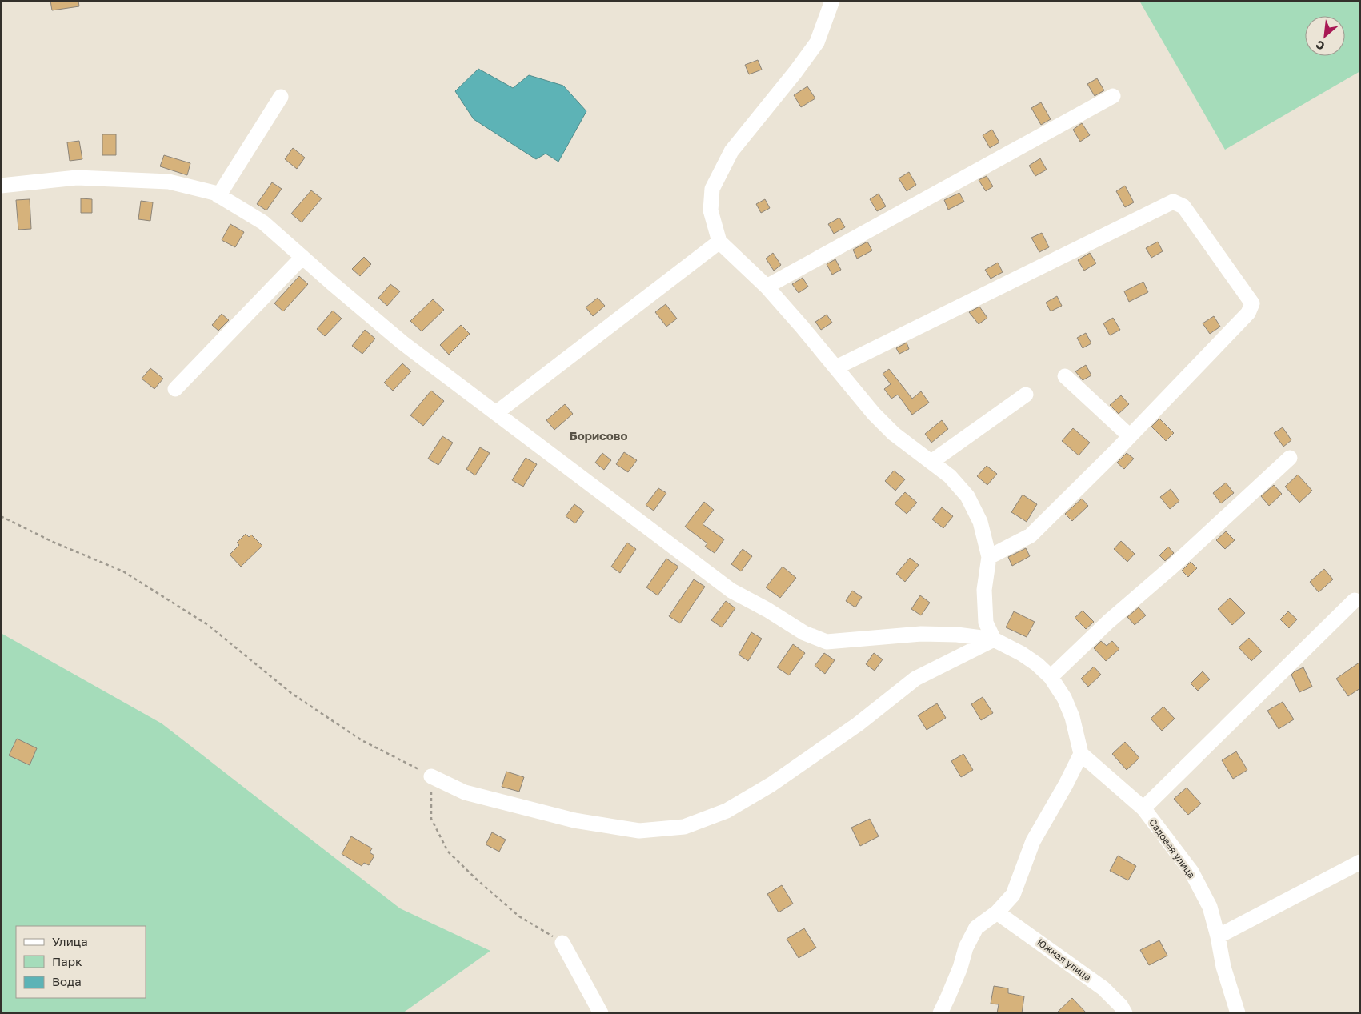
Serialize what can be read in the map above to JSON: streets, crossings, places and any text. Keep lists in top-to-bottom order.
{
  "streets": {
    "street": ["Садовая улица", "Южная улица"]
  },
  "districts": ["Борисово"],
  "legend": ["Улица", "Парк", "Вода"],
  "north": "bottom left"
}
